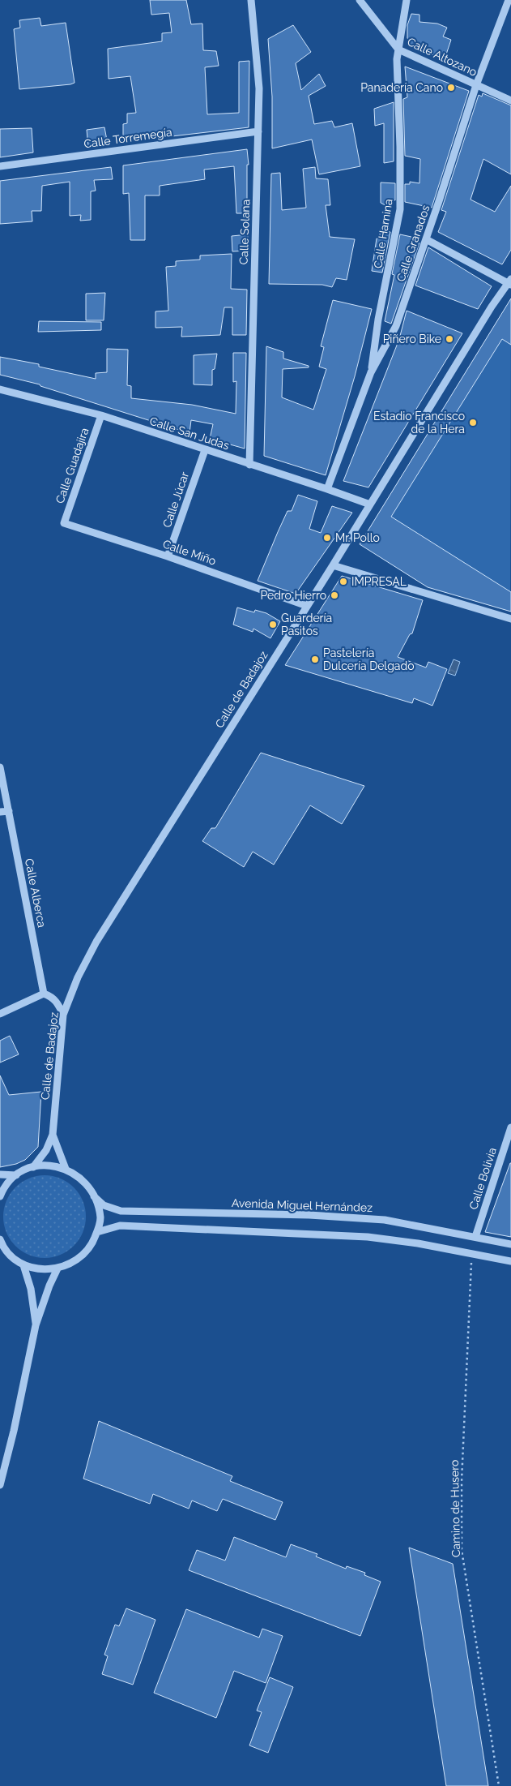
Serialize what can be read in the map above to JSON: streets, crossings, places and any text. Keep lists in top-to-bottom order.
{
  "streets": {
    "street": [
      "Calle Altozano",
      "Calle Torremegía",
      "Calle Solana",
      "Calle Harnina",
      "Calle Granados",
      "Calle San Judas",
      "Calle Guadajira",
      "Calle Júcar",
      "Calle Miño",
      "Calle de Badajoz",
      "Calle Alberca",
      "Calle Bolivia",
      "Avenida Miguel Hernández"
    ],
    "path": ["Camino de Husero"]
  },
  "crossings": [
    ["Calle Altozano", "Calle Harnina"],
    ["Calle Altozano", "Calle Granados"],
    ["Calle Torremegía", "Calle Solana"],
    ["Calle Solana", "Calle San Judas"],
    ["Calle Harnina", "Calle Granados"],
    ["Calle Granados", "Calle San Judas"],
    ["Calle San Judas", "Calle Guadajira"],
    ["Calle San Judas", "Calle Júcar"],
    ["Calle San Judas", "Calle de Badajoz"],
    ["Calle Guadajira", "Calle Miño"],
    ["Calle Júcar", "Calle Miño"],
    ["Calle Miño", "Calle de Badajoz"],
    ["Calle Bolivia", "Avenida Miguel Hernández"]
  ],
  "places": [
    "Panadería Cano",
    "Piñero Bike",
    "Estadio Francisco de la Hera",
    "Mr. Pollo",
    "IMPRESAL",
    "Pedro Hierro",
    "Guardería Pasitos",
    "Pastelería Dulcería Delgado"
  ]
}
